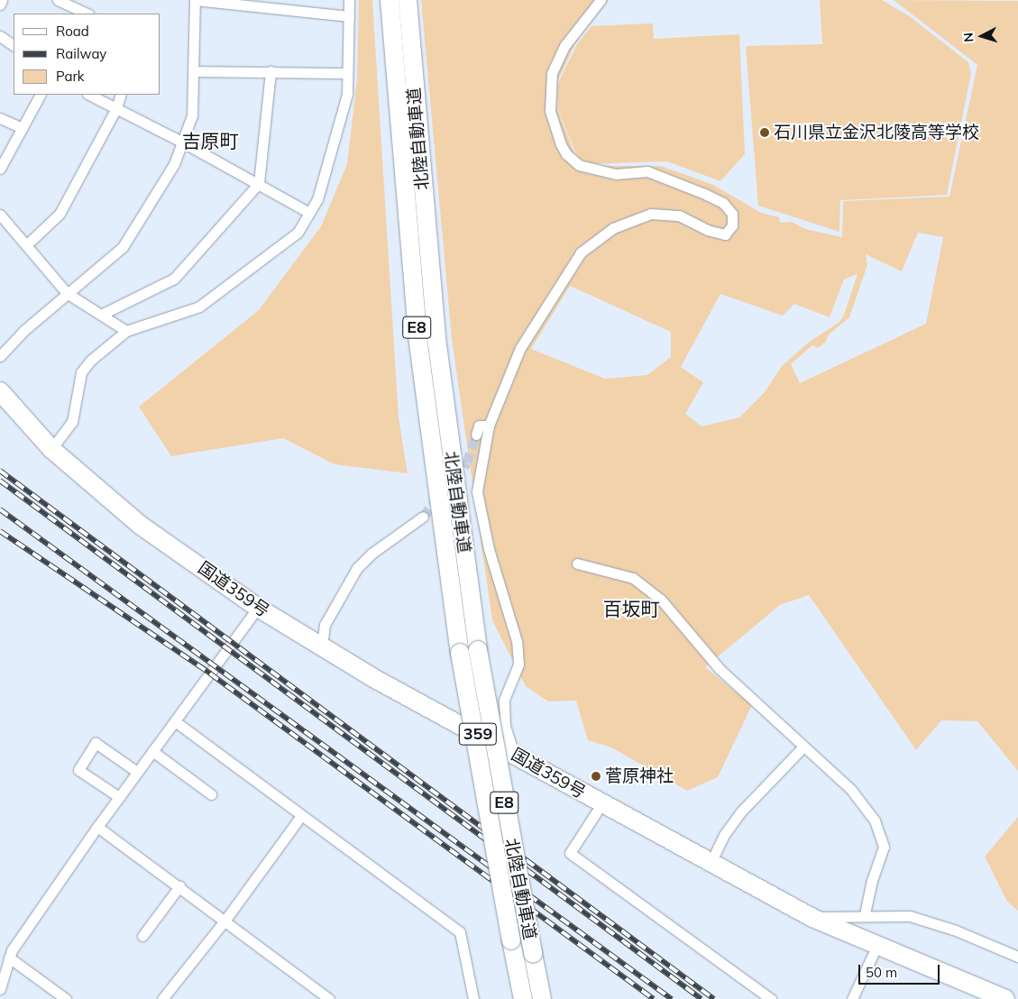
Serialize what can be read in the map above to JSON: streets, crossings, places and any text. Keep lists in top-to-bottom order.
{
  "streets": {
    "highway": [
      "北陸自動車道",
      "E8",
      "国道359号",
      "359"
    ]
  },
  "districts": ["吉原町", "百坂町"],
  "places": ["石川県立金沢北陵高等学校", "菅原神社"],
  "legend": ["Road", "Railway", "Park"],
  "scale_bar": "50 m",
  "north": "left"
}
